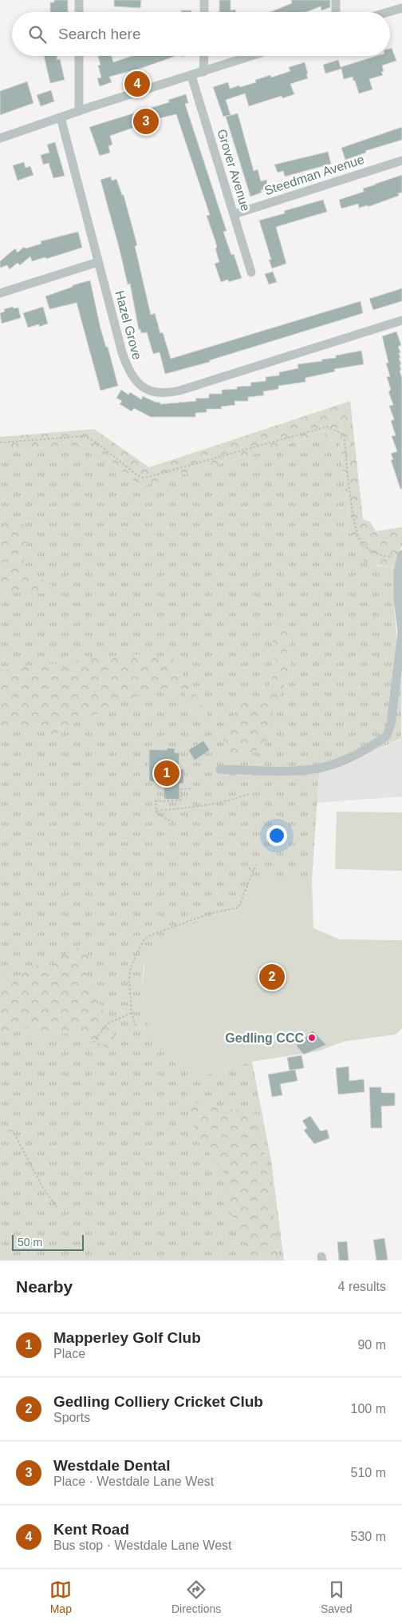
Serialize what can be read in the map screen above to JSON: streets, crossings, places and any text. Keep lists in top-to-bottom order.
{
  "streets": {
    "street": ["Grover Avenue", "Steedman Avenue", "Hazel Grove"]
  },
  "crossings": [
    ["Grover Avenue", "Steedman Avenue"]
  ],
  "places": ["Gedling CCC"],
  "scale_bar": "50 m",
  "page": {
    "search": "Search here",
    "pins": [
      "4",
      "3",
      "1",
      "2"
    ],
    "scale": "50 m",
    "heading": ["Nearby", "4 results"],
    "list": [
      {
        "mark": "1",
        "name": "Mapperley Golf Club",
        "note": "Place",
        "value": "90 m"
      },
      {
        "mark": "2",
        "name": "Gedling Colliery Cricket Club",
        "note": "Sports",
        "value": "100 m"
      },
      {
        "mark": "3",
        "name": "Westdale Dental",
        "note": "Place · Westdale Lane West",
        "value": "510 m"
      },
      {
        "mark": "4",
        "name": "Kent Road",
        "note": "Bus stop · Westdale Lane West",
        "value": "530 m"
      }
    ],
    "nav": ["Map", "Directions", "Saved"]
  }
}
